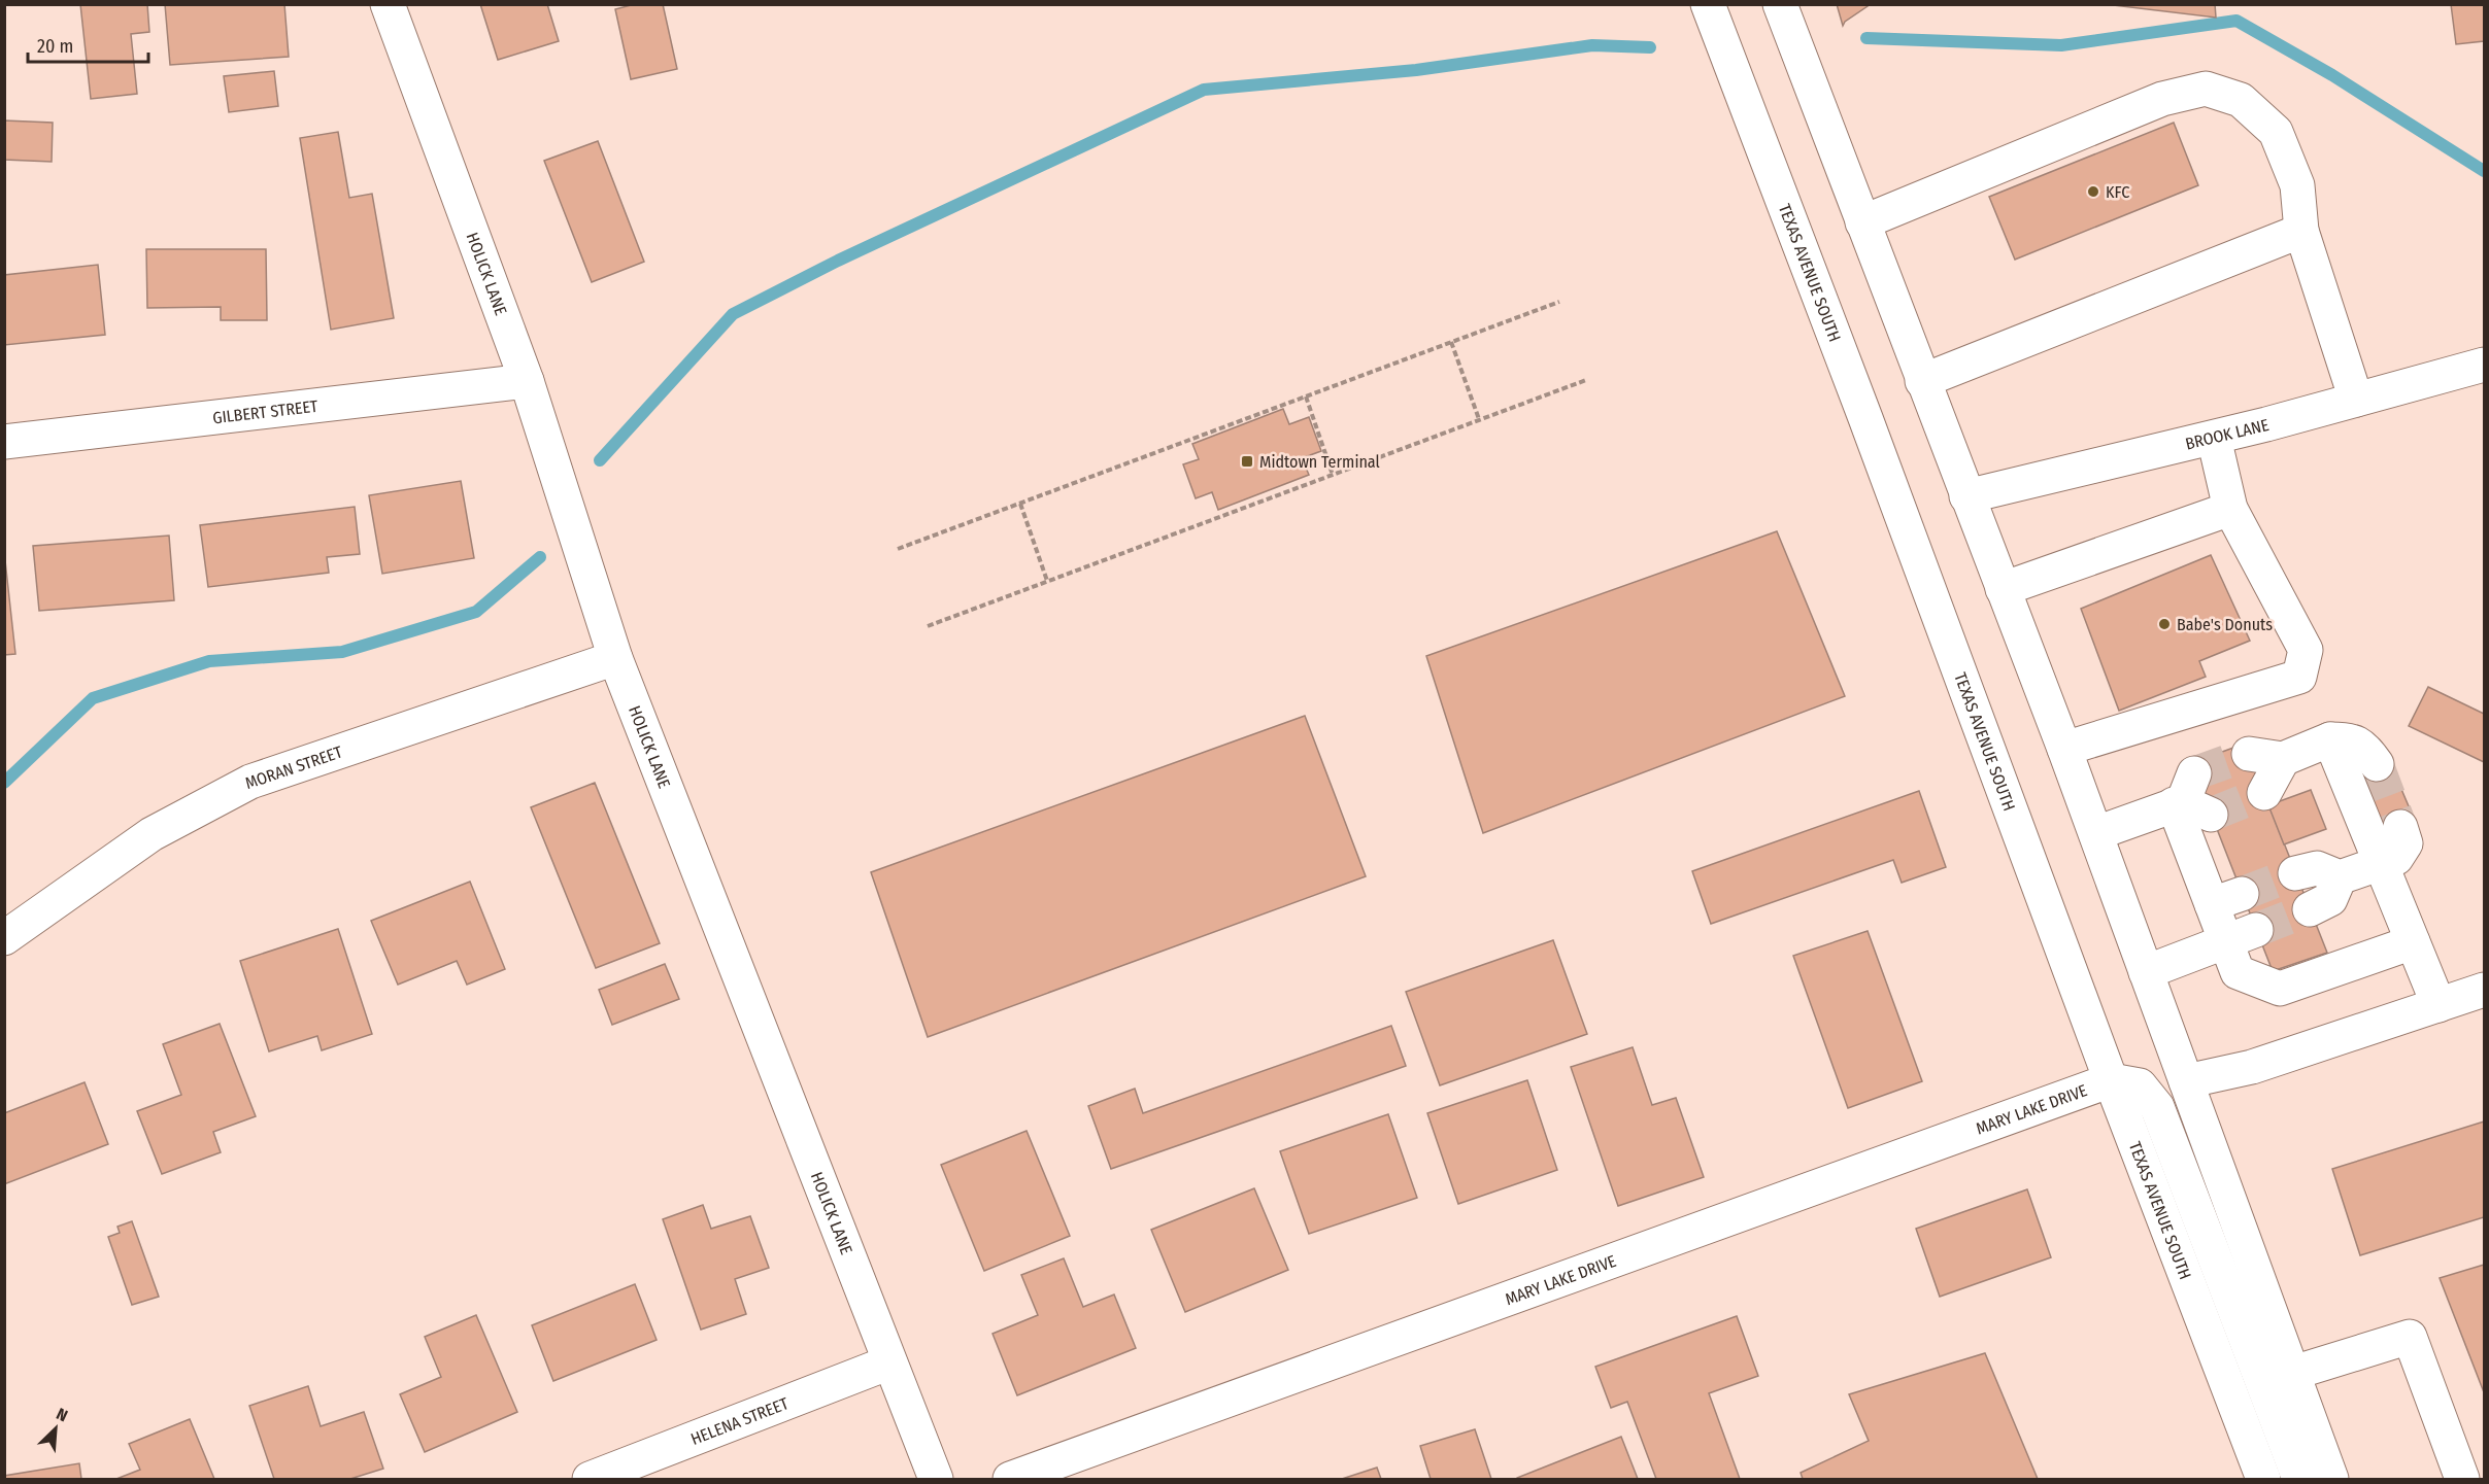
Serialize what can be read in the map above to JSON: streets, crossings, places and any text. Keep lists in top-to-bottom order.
{
  "streets": {
    "street": [
      "HOLICK LANE",
      "TEXAS AVENUE SOUTH",
      "GILBERT STREET",
      "BROOK LANE",
      "MORAN STREET",
      "MARY LAKE DRIVE",
      "HELENA STREET"
    ]
  },
  "crossings": [
    ["HOLICK LANE", "GILBERT STREET"],
    ["HOLICK LANE", "MORAN STREET"],
    ["HOLICK LANE", "HELENA STREET"],
    ["TEXAS AVENUE SOUTH", "MARY LAKE DRIVE"]
  ],
  "places": {
    "other": ["KFC", "Babe's Donuts"],
    "transit": ["Midtown Terminal"]
  },
  "scale_bar": "20 m",
  "north": "top right"
}
